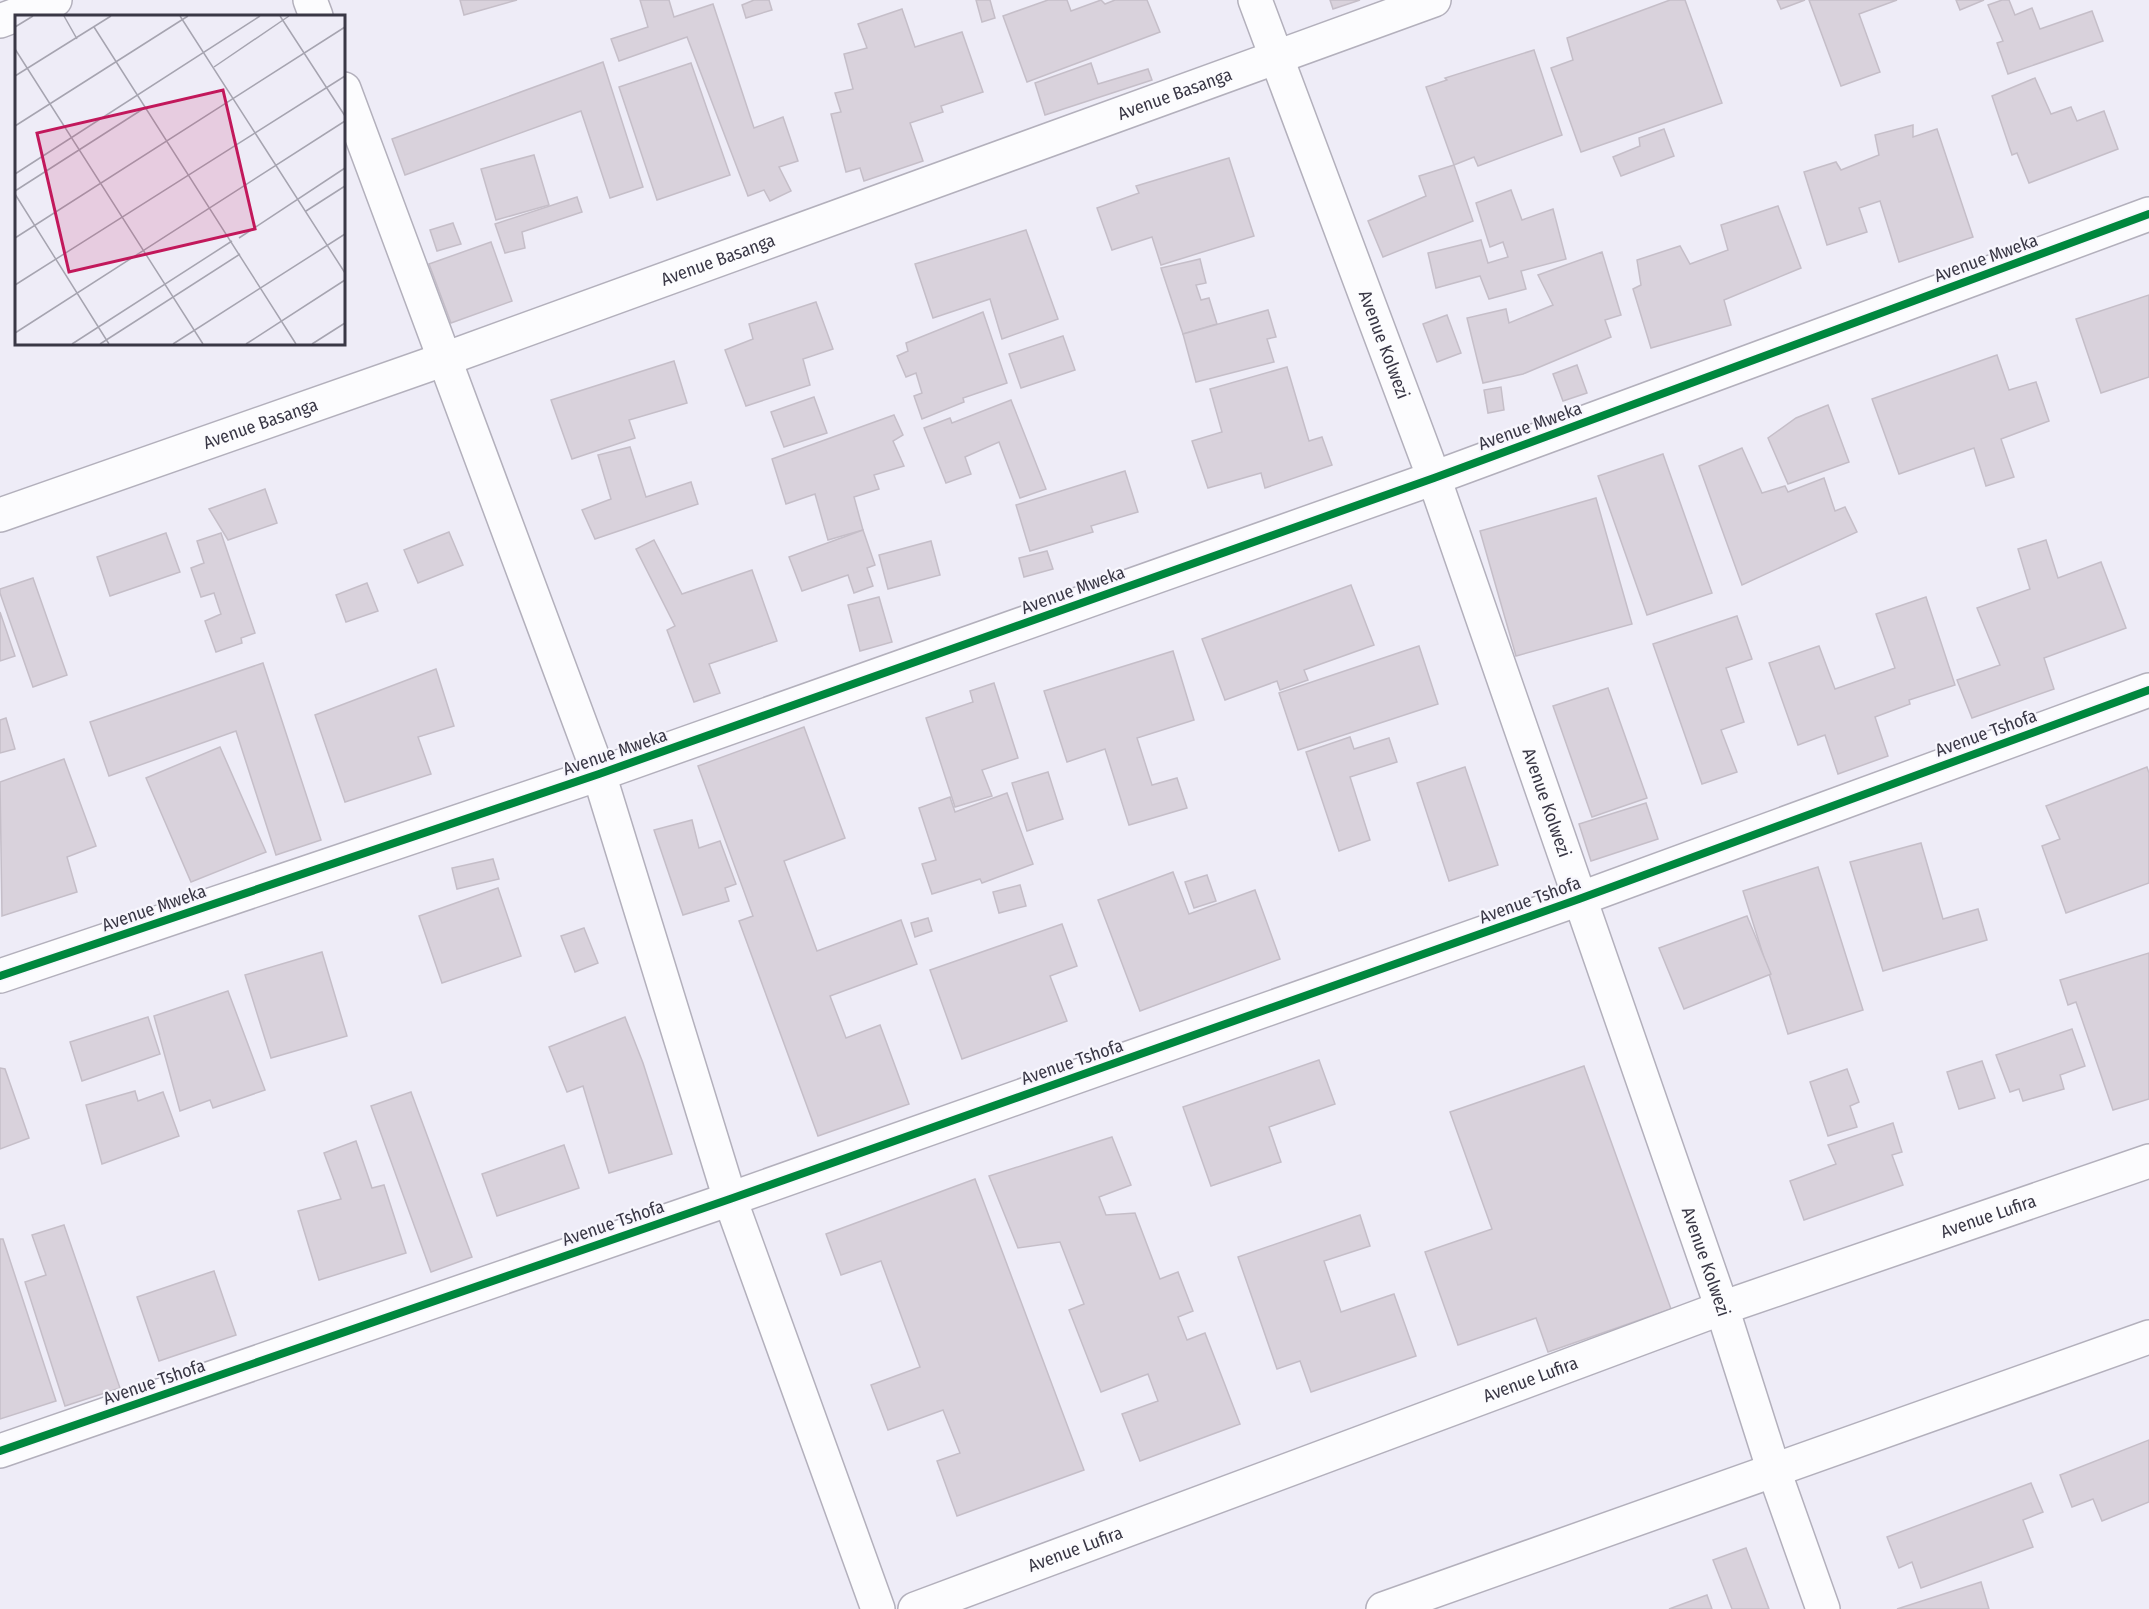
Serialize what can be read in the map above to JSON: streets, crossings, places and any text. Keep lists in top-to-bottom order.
{
  "streets": {
    "street": [
      "Avenue Basanga",
      "Avenue Mweka",
      "Avenue Kolwezi",
      "Avenue Tshofa",
      "Avenue Lufira"
    ]
  },
  "crossings": [
    ["Avenue Basanga", "Avenue Kolwezi"],
    ["Avenue Mweka", "Avenue Kolwezi"],
    ["Avenue Kolwezi", "Avenue Tshofa"],
    ["Avenue Kolwezi", "Avenue Lufira"]
  ]
}
